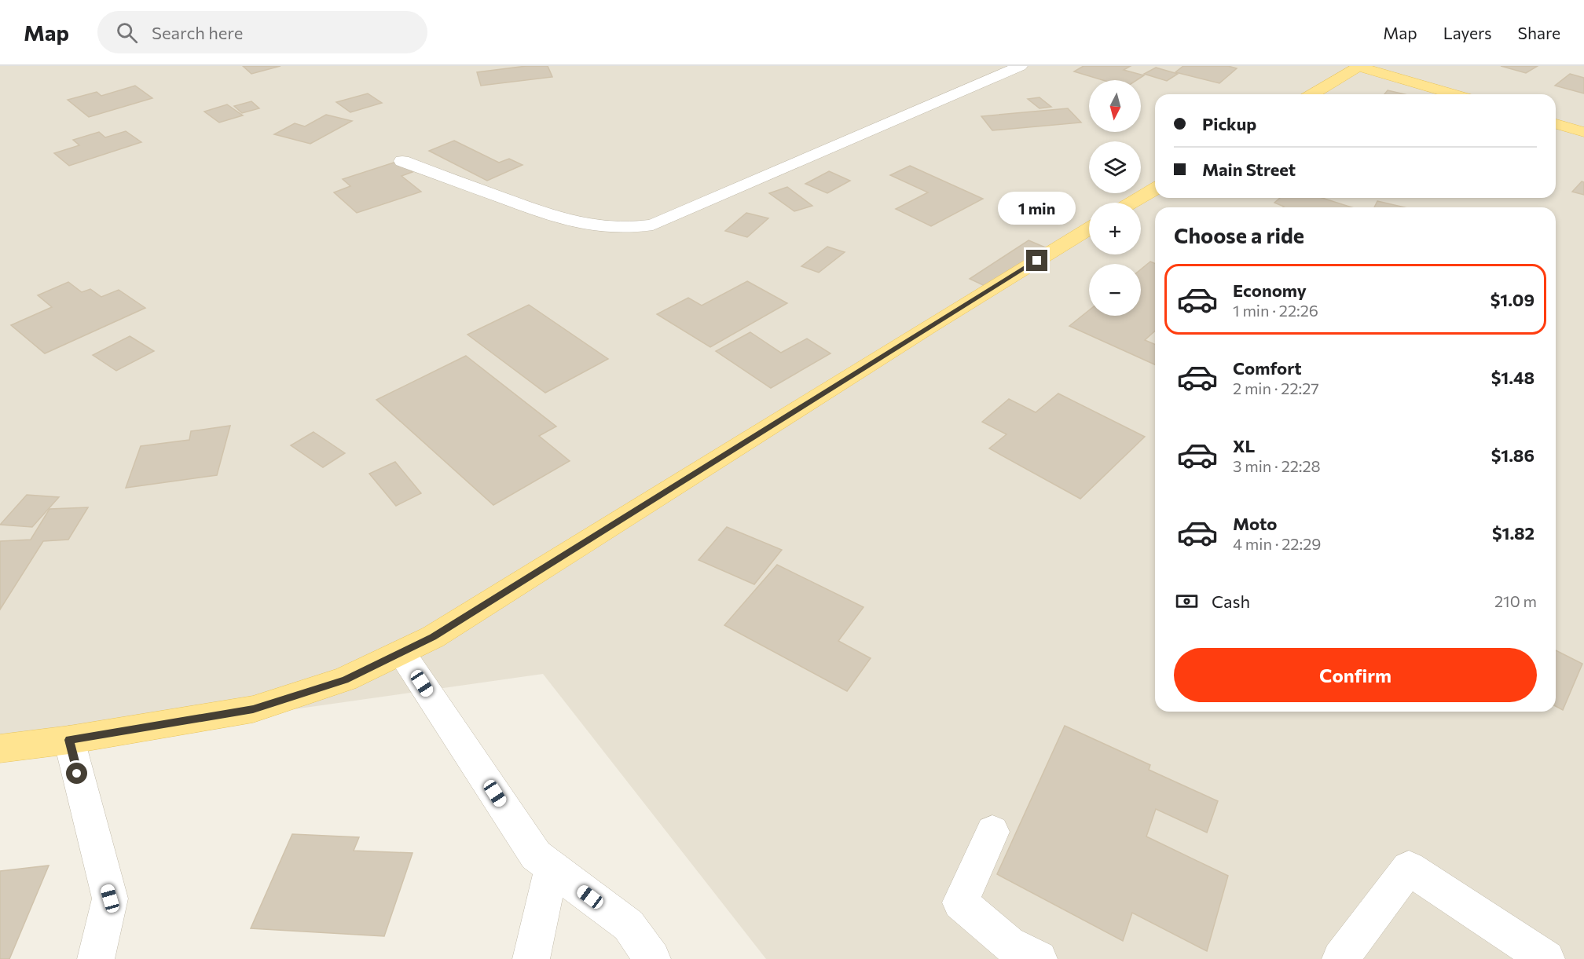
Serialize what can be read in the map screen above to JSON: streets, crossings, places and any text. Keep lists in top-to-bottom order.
{
  "north": "bottom",
  "page": {
    "header": "Map",
    "search": "Search here",
    "nav": ["Map", "Layers", "Share"],
    "map_buttons": ["+", "−"],
    "banner": ["Pickup", "Main Street"],
    "bubble": "1 min",
    "heading": "Choose a ride",
    "list": [
      {
        "name": "Economy",
        "note": "1 min · 22:26",
        "value": "$1.09"
      },
      {
        "name": "Comfort",
        "note": "2 min · 22:27",
        "value": "$1.48"
      },
      {
        "name": "XL",
        "note": "3 min · 22:28",
        "value": "$1.86"
      },
      {
        "name": "Moto",
        "note": "4 min · 22:29",
        "value": "$1.82"
      }
    ],
    "pay": ["Cash", "210 m"],
    "buttons": "Confirm"
  }
}
